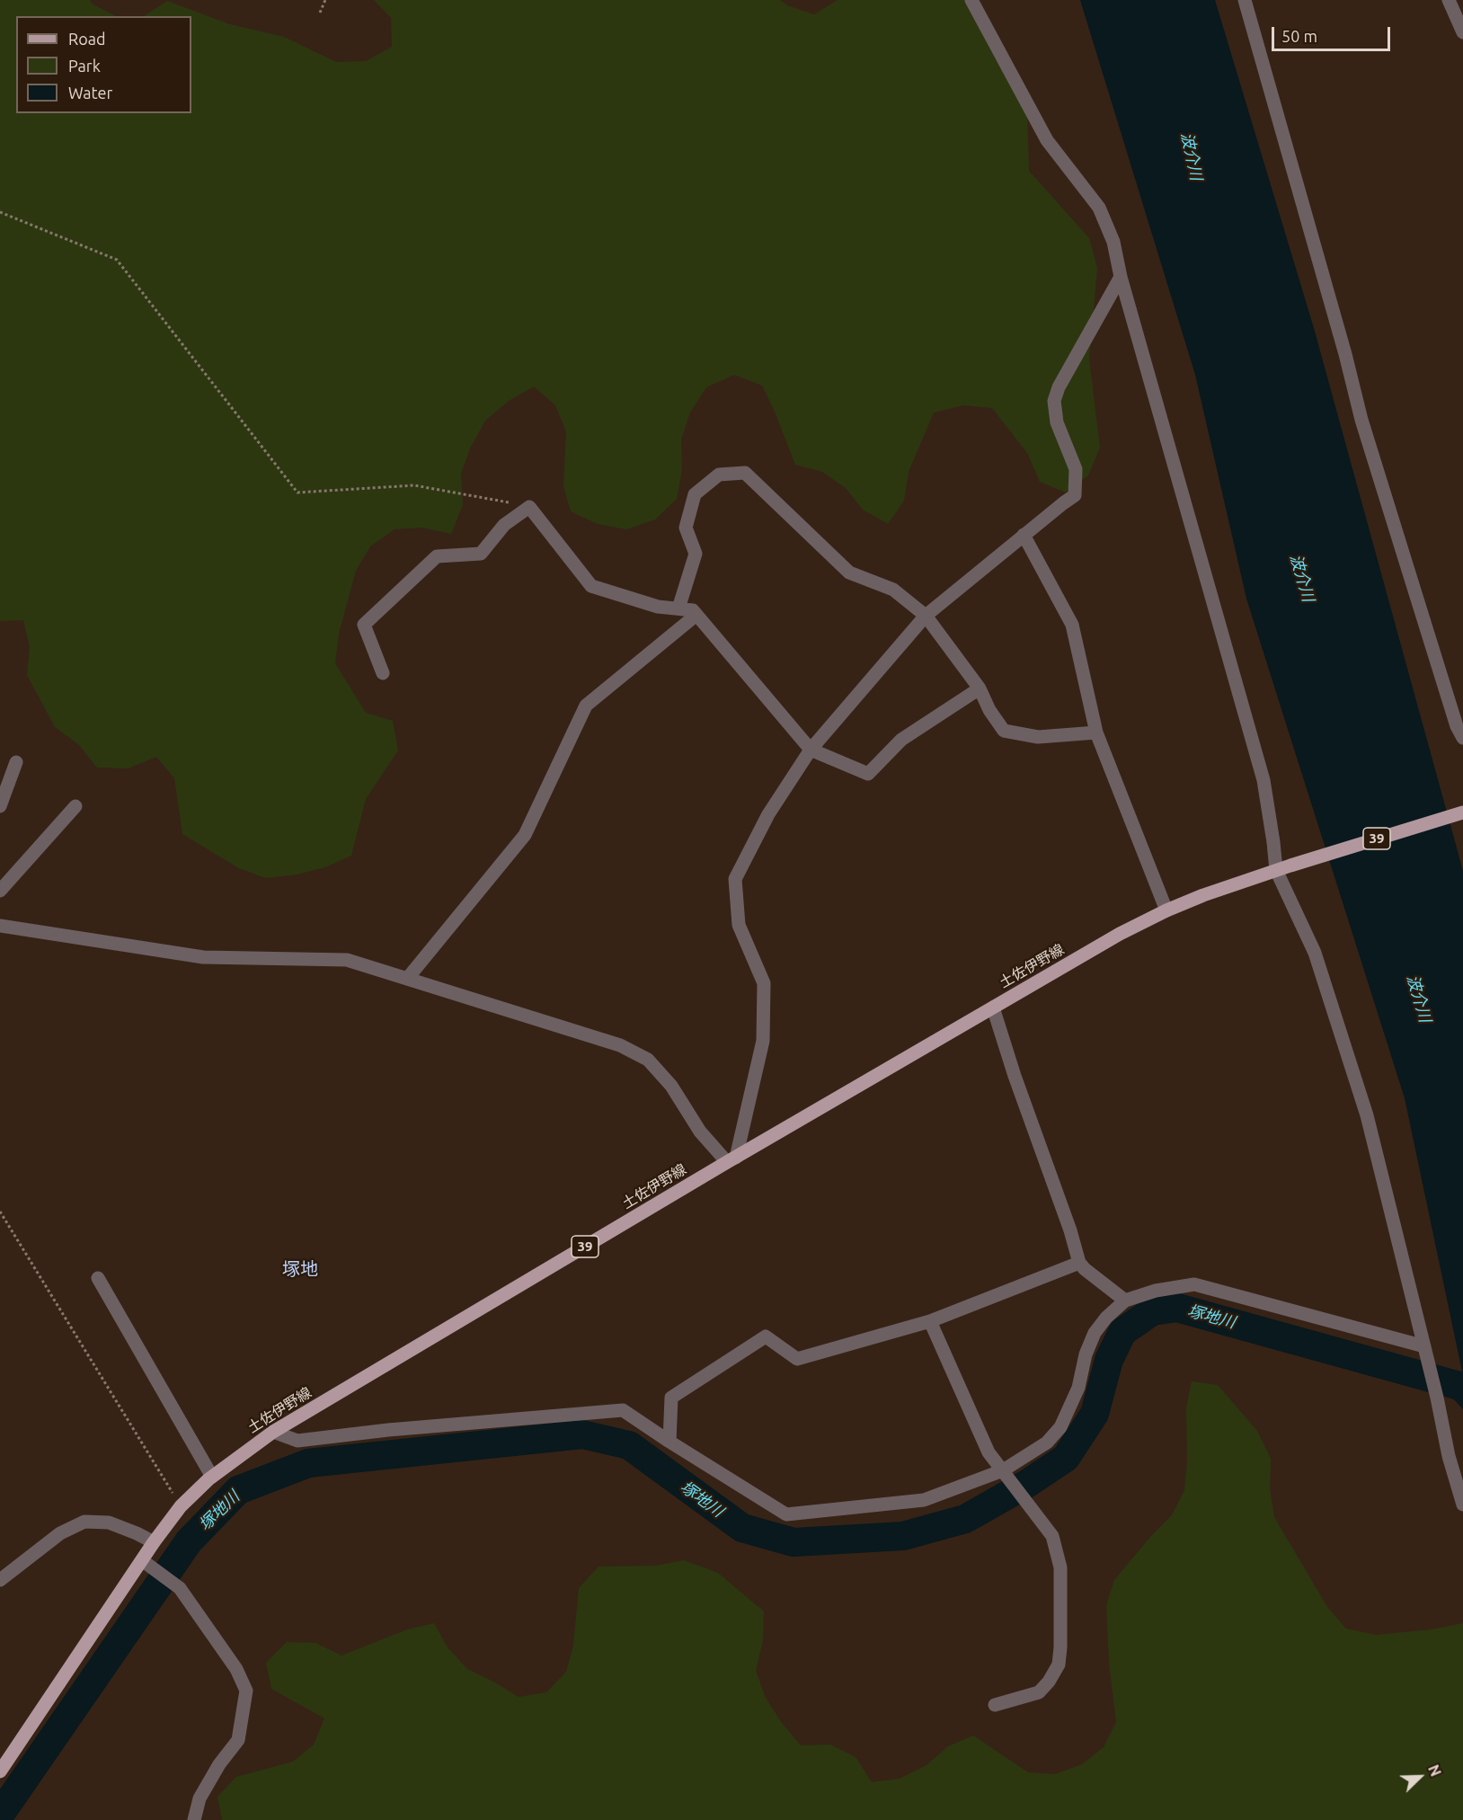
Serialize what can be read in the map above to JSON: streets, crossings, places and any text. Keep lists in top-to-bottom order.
{
  "streets": {
    "main road": ["39", "土佐伊野線"]
  },
  "districts": ["塚地"],
  "water": ["波介川", "塚地川"],
  "legend": ["Road", "Park", "Water"],
  "scale_bar": "50 m",
  "north": "top right"
}
